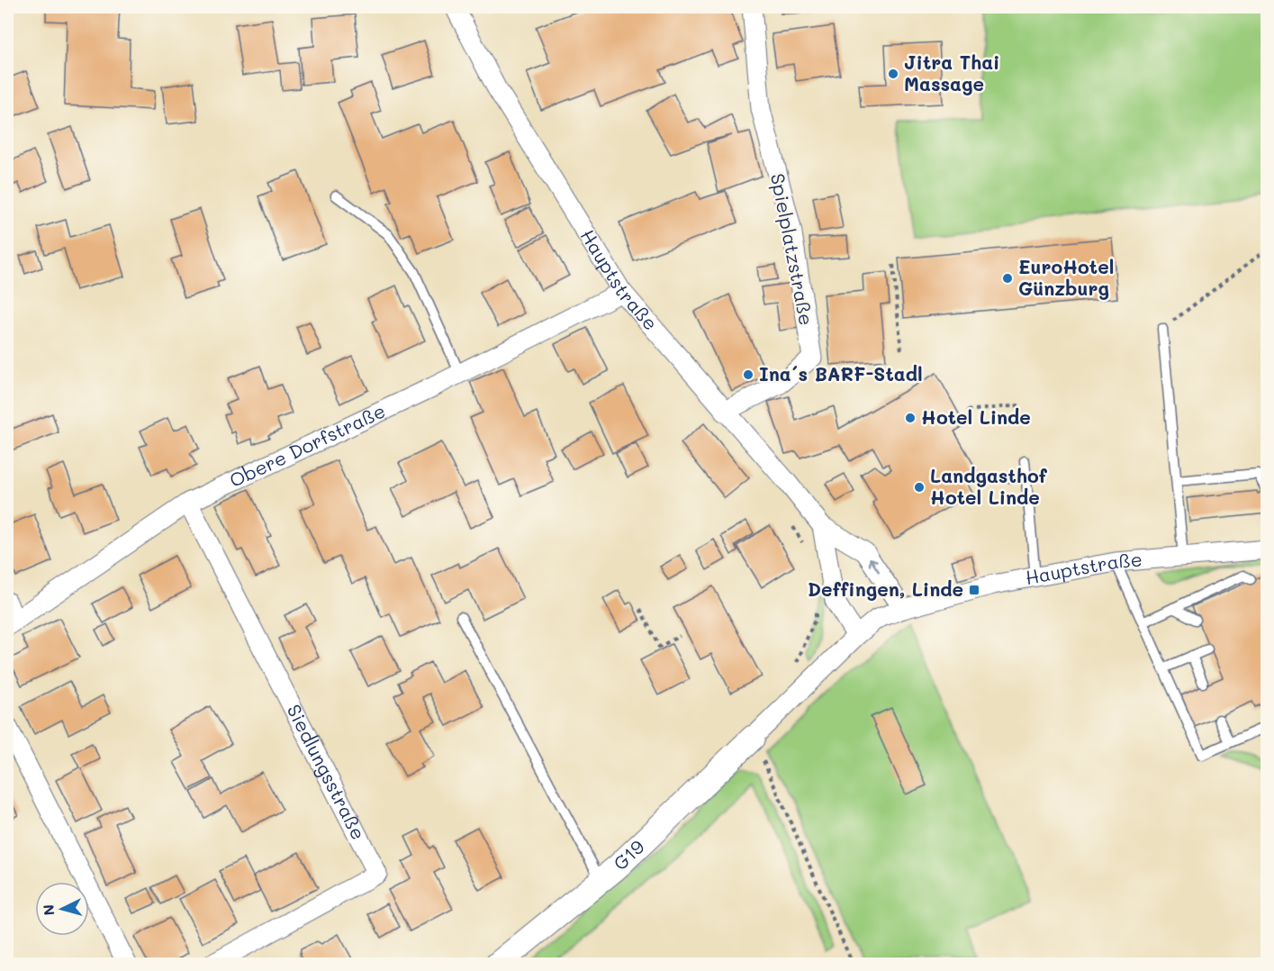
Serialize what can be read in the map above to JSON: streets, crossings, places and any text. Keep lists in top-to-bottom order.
{
  "streets": {
    "street": [
      "Spielplatzstraße",
      "Hauptstraße",
      "Obere Dorfstraße",
      "Siedlungsstraße",
      "G19"
    ]
  },
  "crossings": [
    ["Spielplatzstraße", "Hauptstraße"],
    ["Hauptstraße", "Obere Dorfstraße"],
    ["Hauptstraße", "G19"],
    ["Obere Dorfstraße", "Siedlungsstraße"]
  ],
  "places": {
    "other": [
      "Jitra Thai Massage",
      "EuroHotel Günzburg",
      "Ina´s BARF-Stadl",
      "Hotel Linde",
      "Landgasthof Hotel Linde"
    ],
    "transit": ["Deffingen, Linde"]
  },
  "north": "left"
}
